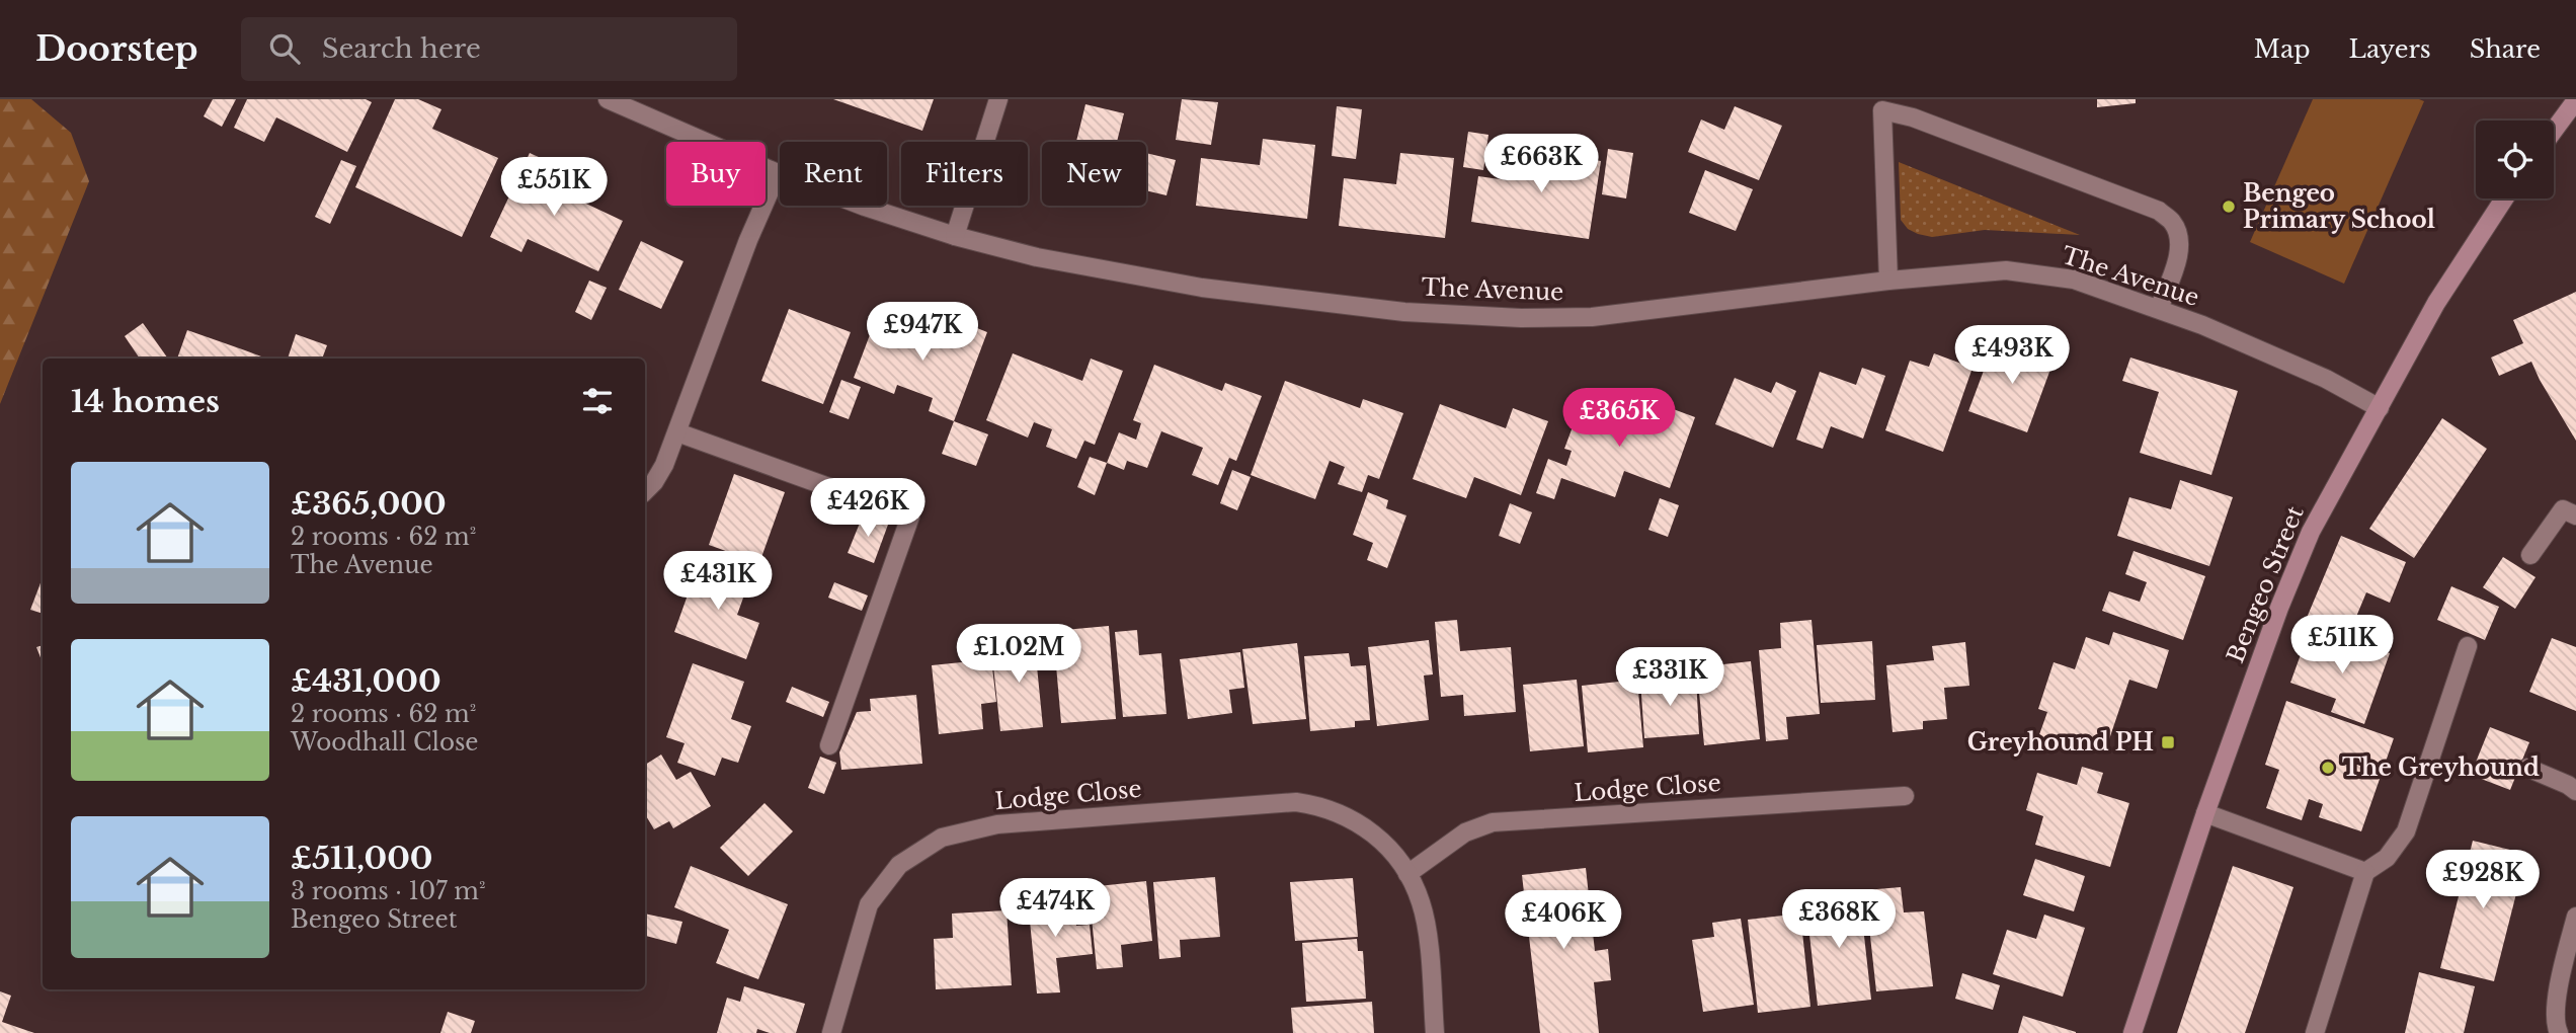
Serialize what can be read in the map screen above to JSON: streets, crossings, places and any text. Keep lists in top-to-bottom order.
{
  "streets": {
    "main road": ["Bengeo Street"],
    "street": ["The Avenue", "Lodge Close"]
  },
  "crossings": [
    ["The Avenue", "Bengeo Street"]
  ],
  "places": {
    "other": ["Bengeo Primary School", "The Greyhound"],
    "transit": ["Greyhound PH"]
  },
  "page": {
    "header": "Doorstep",
    "search": "Search here",
    "nav": ["Map", "Layers", "Share"],
    "price": [
      "£663K",
      "£551K",
      "£947K",
      "£493K",
      "£365K",
      "£426K",
      "£431K",
      "£511K",
      "£1.02M",
      "£331K",
      "£928K",
      "£474K",
      "£368K",
      "£406K"
    ],
    "chip": [
      "Buy",
      "Rent",
      "Filters",
      "New"
    ],
    "heading": "14 homes",
    "list": [
      {
        "name": "£365,000",
        "note": "2 rooms · 62 m² · The Avenue"
      },
      {
        "name": "£431,000",
        "note": "2 rooms · 62 m² · Woodhall Close"
      },
      {
        "name": "£511,000",
        "note": "3 rooms · 107 m² · Bengeo Street"
      }
    ]
  }
}
